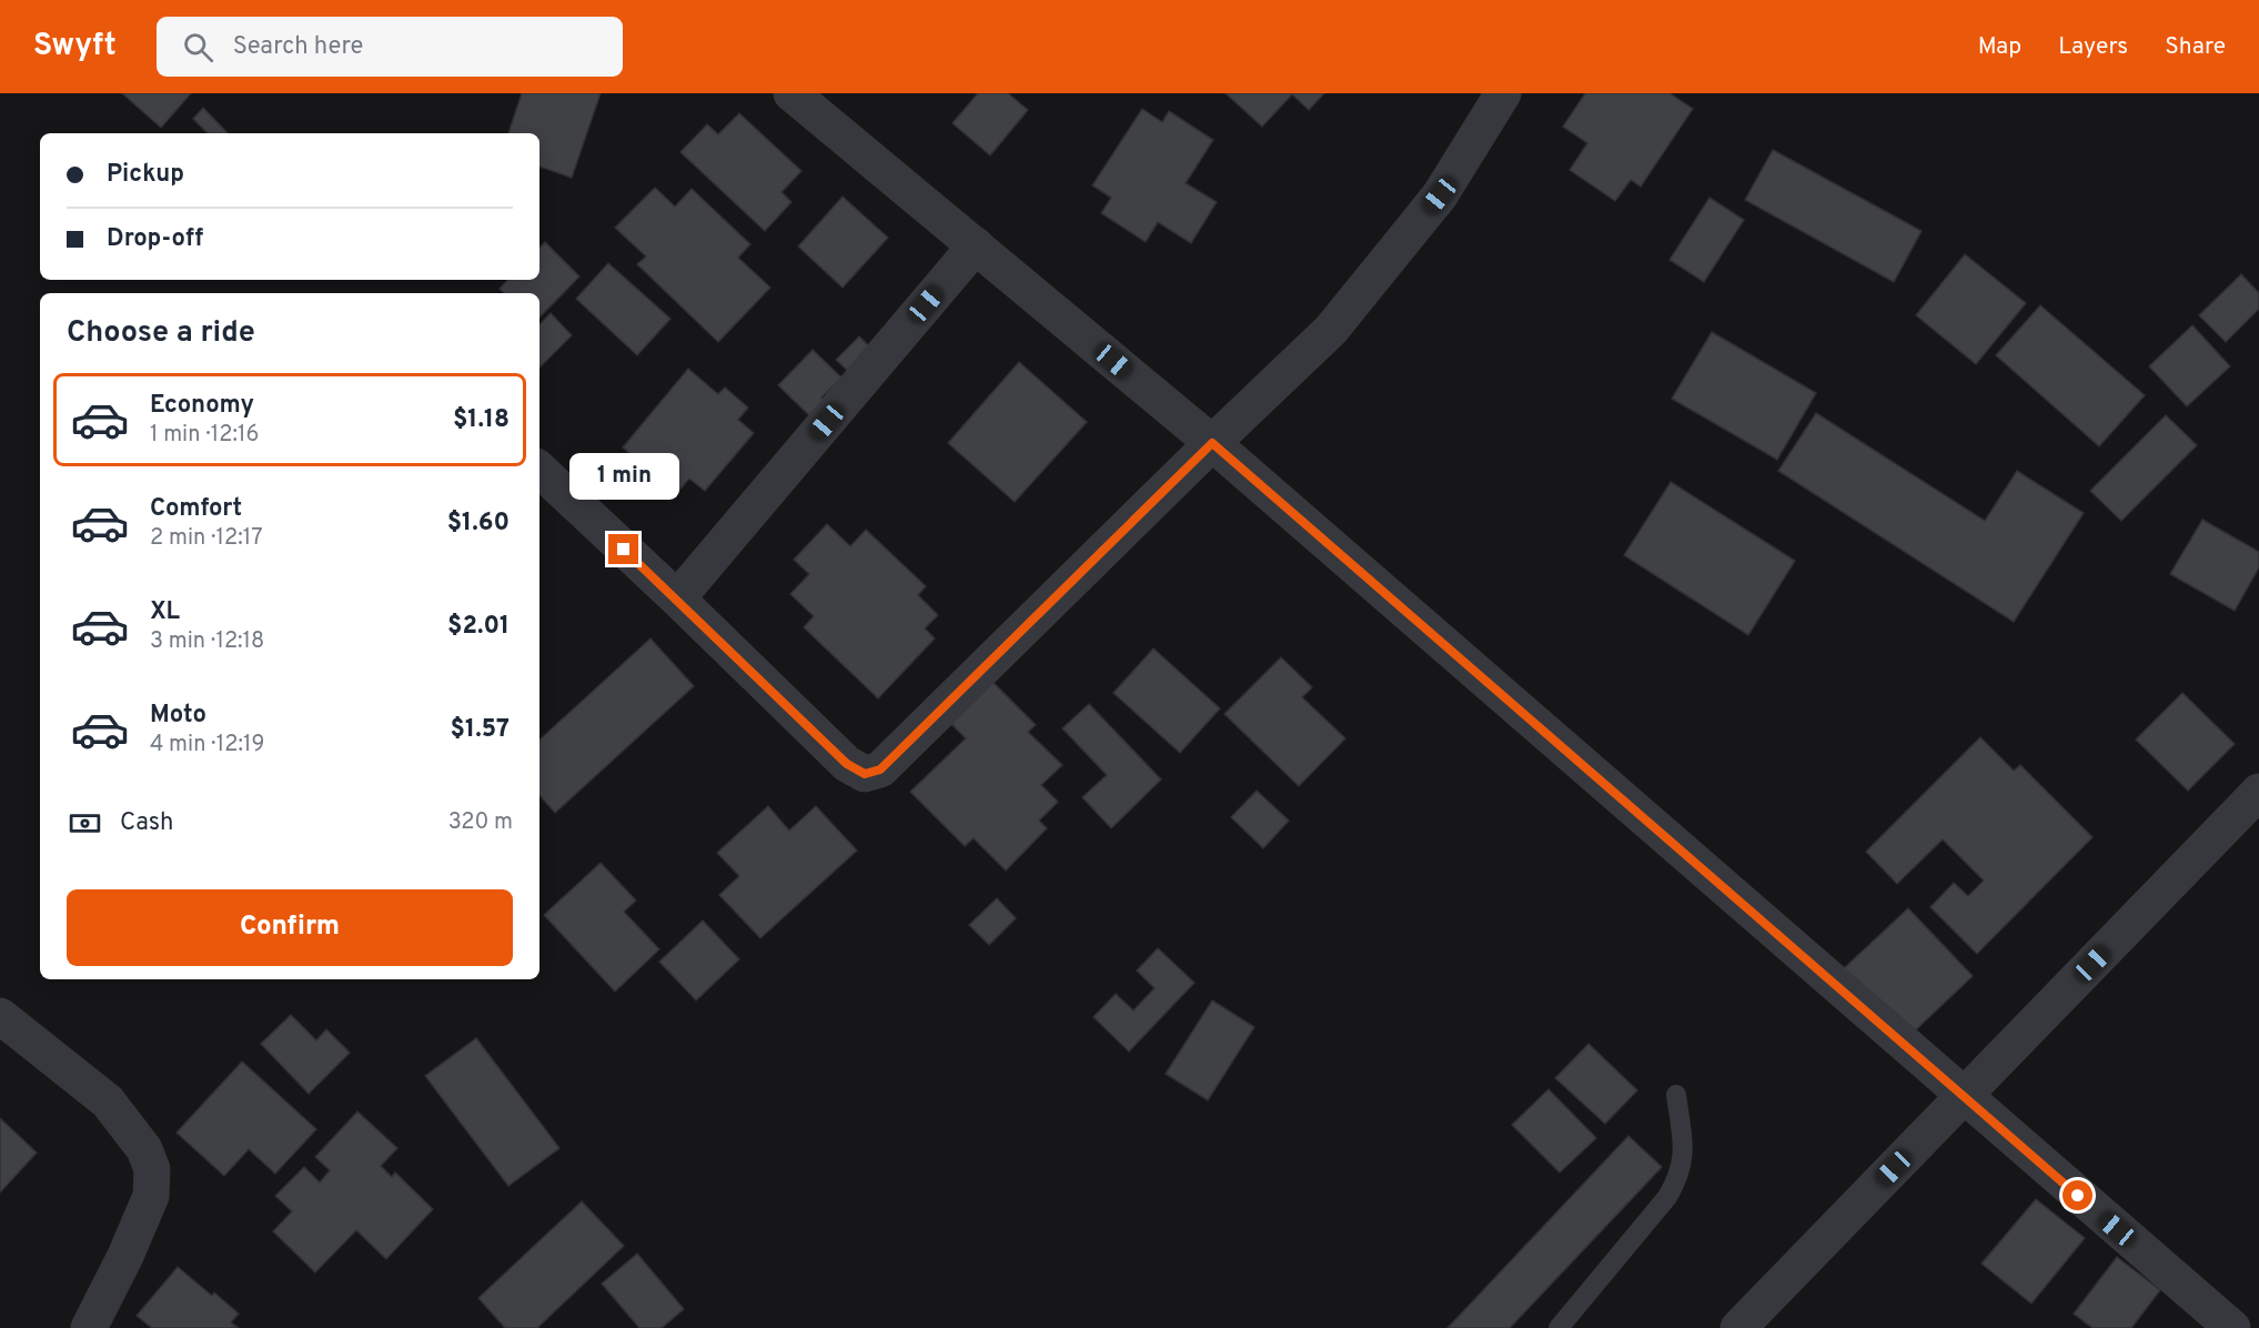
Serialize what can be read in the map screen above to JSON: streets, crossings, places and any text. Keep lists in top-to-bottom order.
{
  "page": {
    "header": "Swyft",
    "search": "Search here",
    "nav": ["Map", "Layers", "Share"],
    "banner": ["Pickup", "Drop-off"],
    "heading": "Choose a ride",
    "list": [
      {
        "name": "Economy",
        "note": "1 min · 12:16",
        "value": "$1.18"
      },
      {
        "name": "Comfort",
        "note": "2 min · 12:17",
        "value": "$1.60"
      },
      {
        "name": "XL",
        "note": "3 min · 12:18",
        "value": "$2.01"
      },
      {
        "name": "Moto",
        "note": "4 min · 12:19",
        "value": "$1.57"
      }
    ],
    "bubble": "1 min",
    "pay": ["Cash", "320 m"],
    "buttons": "Confirm"
  }
}
